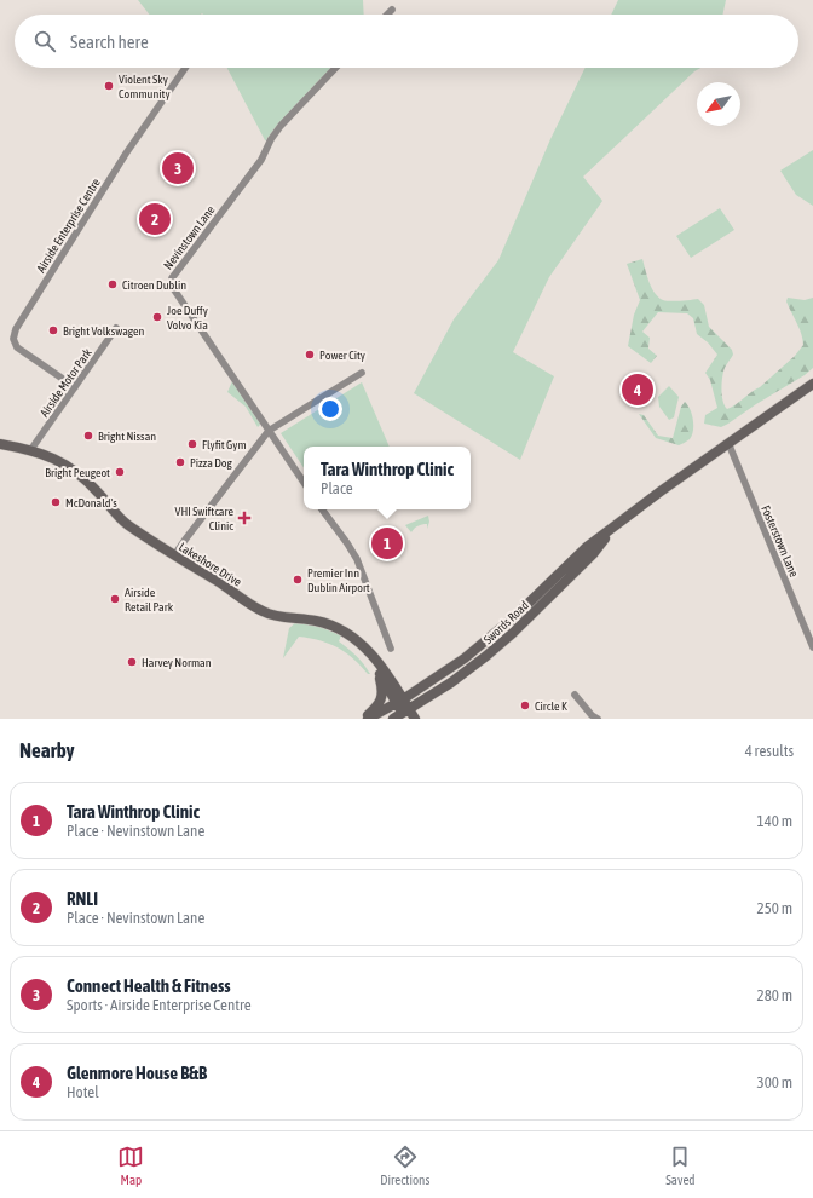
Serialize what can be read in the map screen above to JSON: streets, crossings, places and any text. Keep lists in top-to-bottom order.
{
  "streets": {
    "main road": ["Lakeshore Drive", "Swords Road"],
    "street": [
      "Airside Enterprise Centre",
      "Nevinstown Lane",
      "Airside Motor Park",
      "Fosterstown Lane"
    ]
  },
  "crossings": [
    ["Airside Enterprise Centre", "Airside Motor Park"],
    ["Airside Motor Park", "Lakeshore Drive"],
    ["Fosterstown Lane", "Swords Road"],
    ["Lakeshore Drive", "Swords Road"]
  ],
  "places": {
    "other": [
      "Violent Sky Community",
      "Citroen Dublin",
      "Joe Duffy Volvo Kia",
      "Bright Volkswagen",
      "Power City",
      "Bright Nissan",
      "Flyfit Gym",
      "Pizza Dog",
      "Bright Peugeot",
      "McDonald's",
      "Premier Inn Dublin Airport",
      "Airside Retail Park",
      "Harvey Norman",
      "Circle K"
    ],
    "health": ["VHI Swiftcare Clinic"]
  },
  "north": "bottom left",
  "page": {
    "search": "Search here",
    "pins": [
      "3",
      "2",
      "4",
      "1"
    ],
    "popup": ["Tara Winthrop Clinic", "Place"],
    "heading": ["Nearby", "4 results"],
    "list": [
      {
        "mark": "1",
        "name": "Tara Winthrop Clinic",
        "note": "Place · Nevinstown Lane",
        "value": "140 m"
      },
      {
        "mark": "2",
        "name": "RNLI",
        "note": "Place · Nevinstown Lane",
        "value": "250 m"
      },
      {
        "mark": "3",
        "name": "Connect Health & Fitness",
        "note": "Sports · Airside Enterprise Centre",
        "value": "280 m"
      },
      {
        "mark": "4",
        "name": "Glenmore House B&B",
        "note": "Hotel",
        "value": "300 m"
      }
    ],
    "nav": ["Map", "Directions", "Saved"]
  }
}
